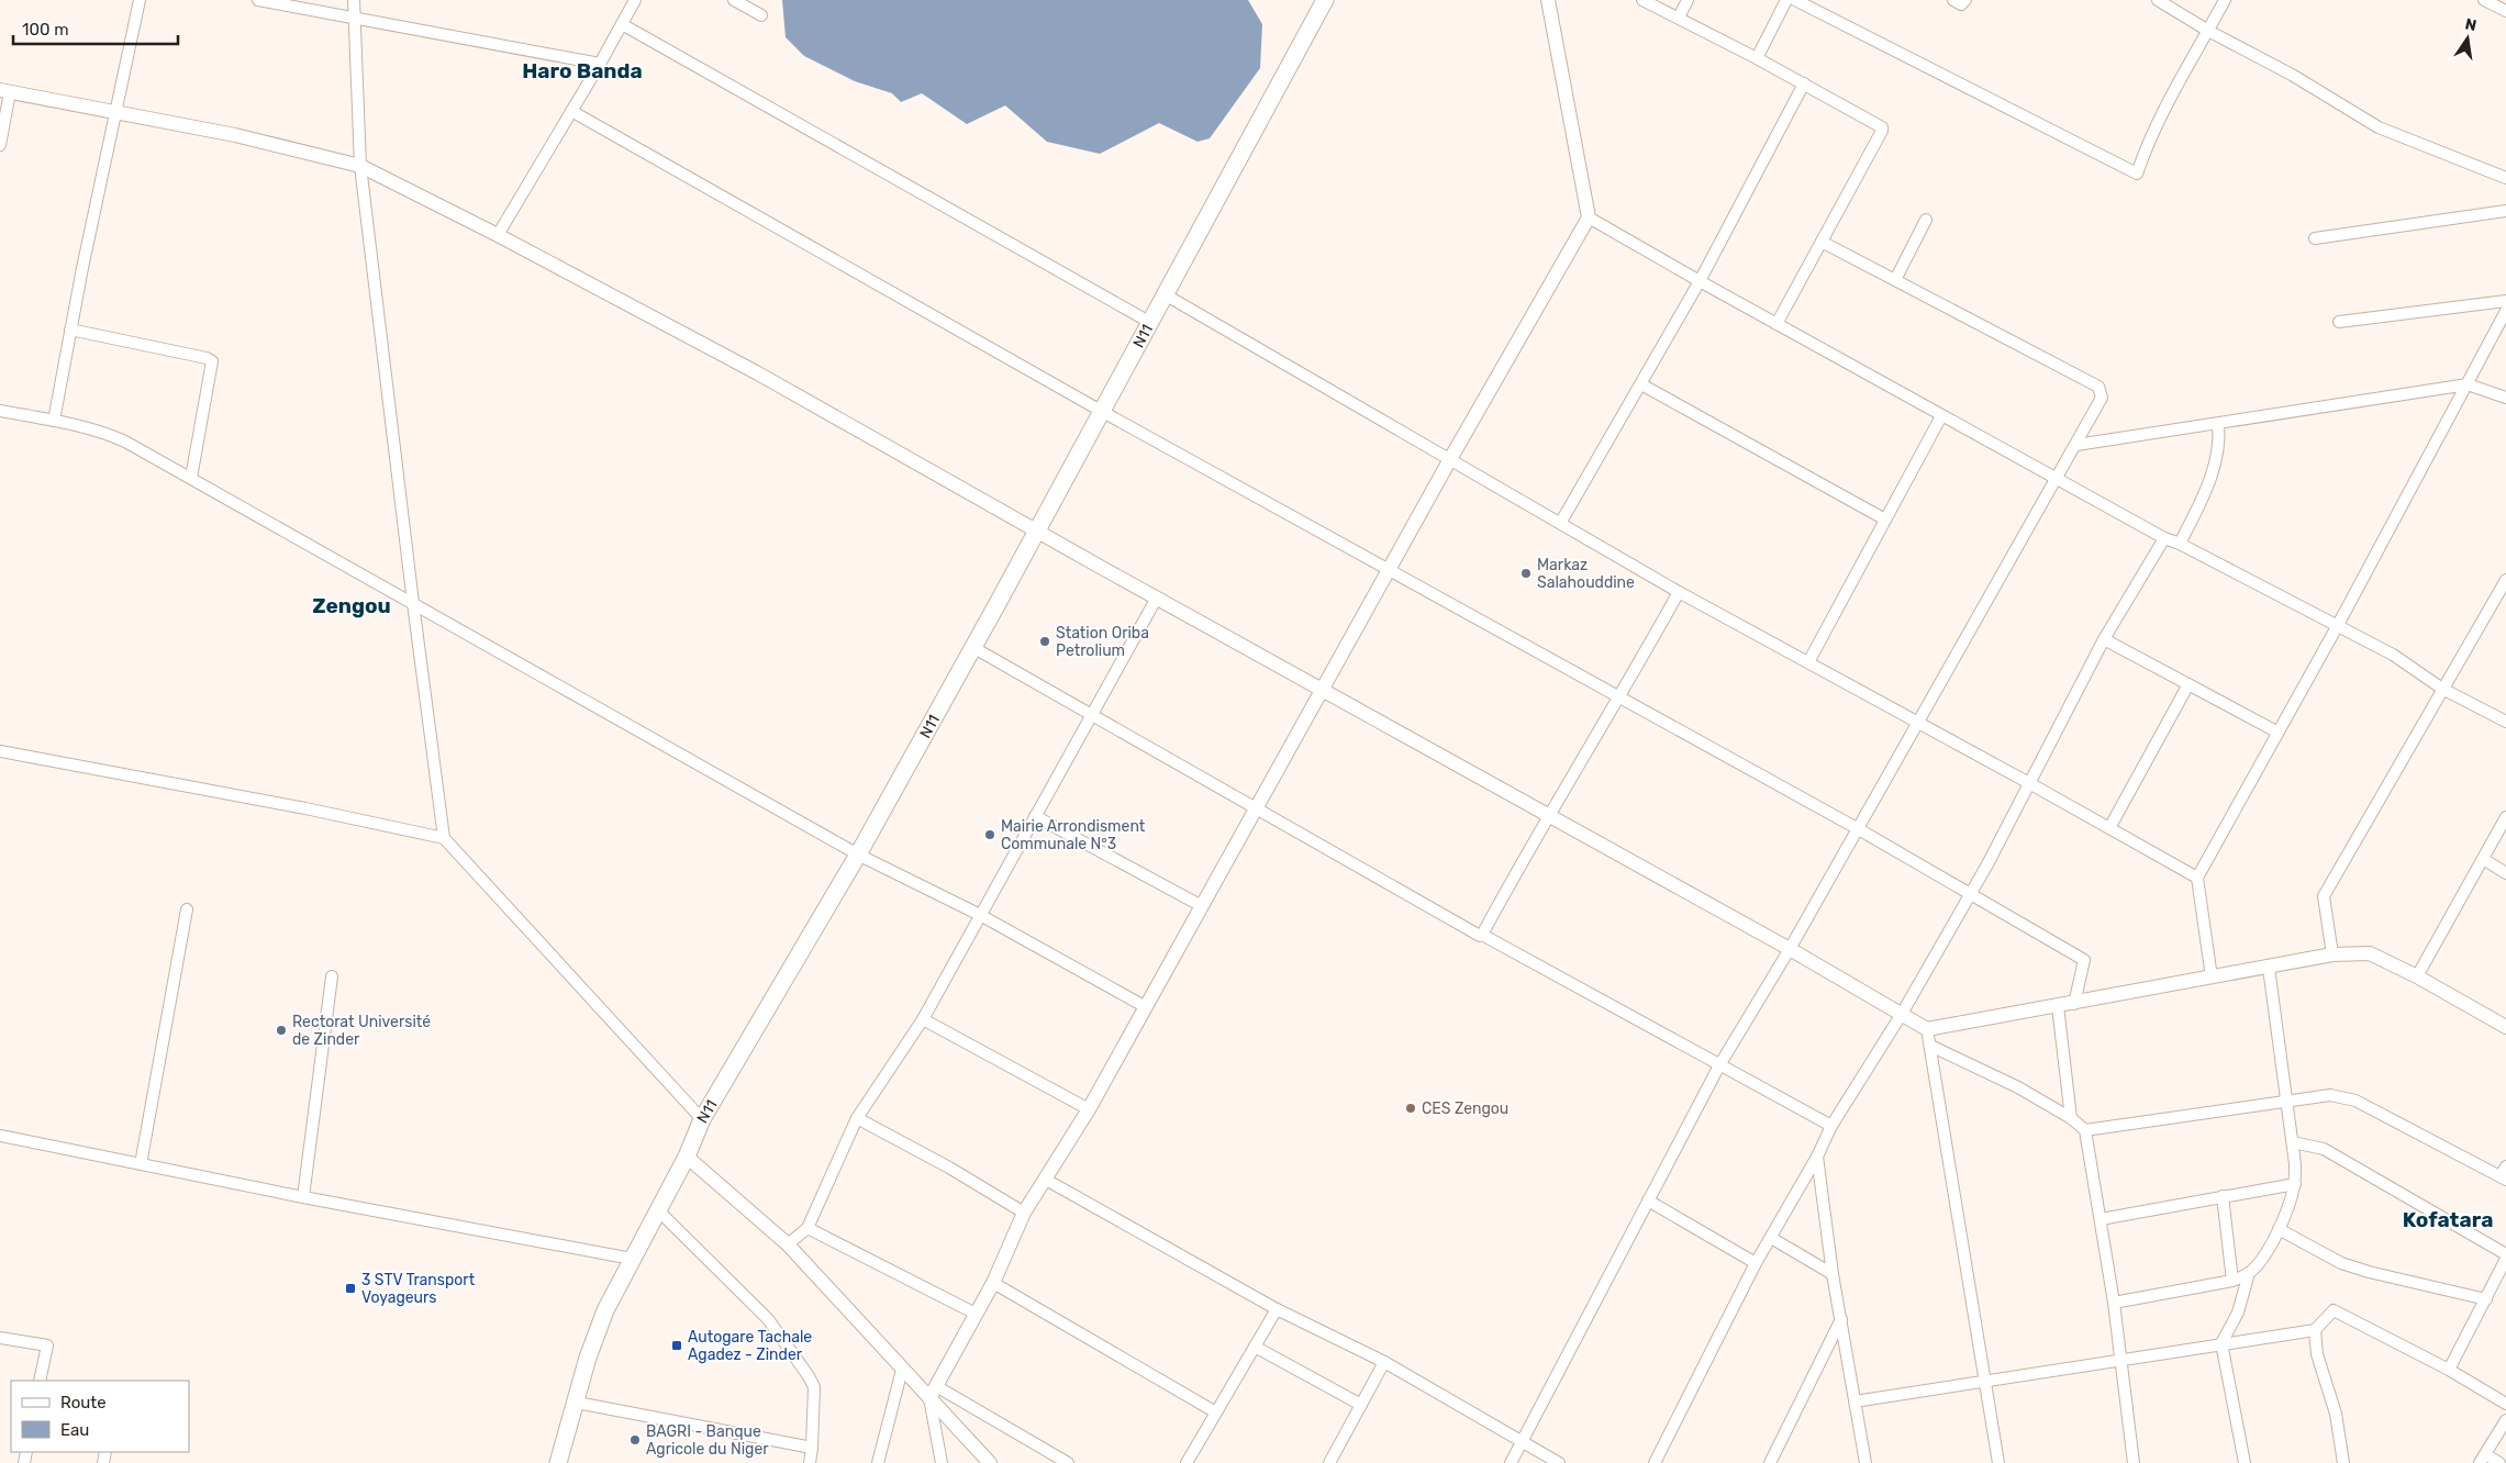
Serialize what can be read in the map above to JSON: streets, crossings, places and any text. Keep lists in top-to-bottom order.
{
  "streets": {
    "main road": ["N11"]
  },
  "districts": ["Haro Banda", "Zengou", "Kofatara"],
  "places": {
    "other": [
      "Markaz Salahouddine",
      "Station Oriba Petrolium",
      "Mairie Arrondisment Communale N°3",
      "Rectorat Université de Zinder",
      "CES Zengou",
      "BAGRI - Banque Agricole du Niger"
    ],
    "transit": ["3 STV Transport Voyageurs", "Autogare Tachale Agadez - Zinder"]
  },
  "legend": ["Route", "Eau"],
  "scale_bar": "100 m",
  "north": "top"
}
